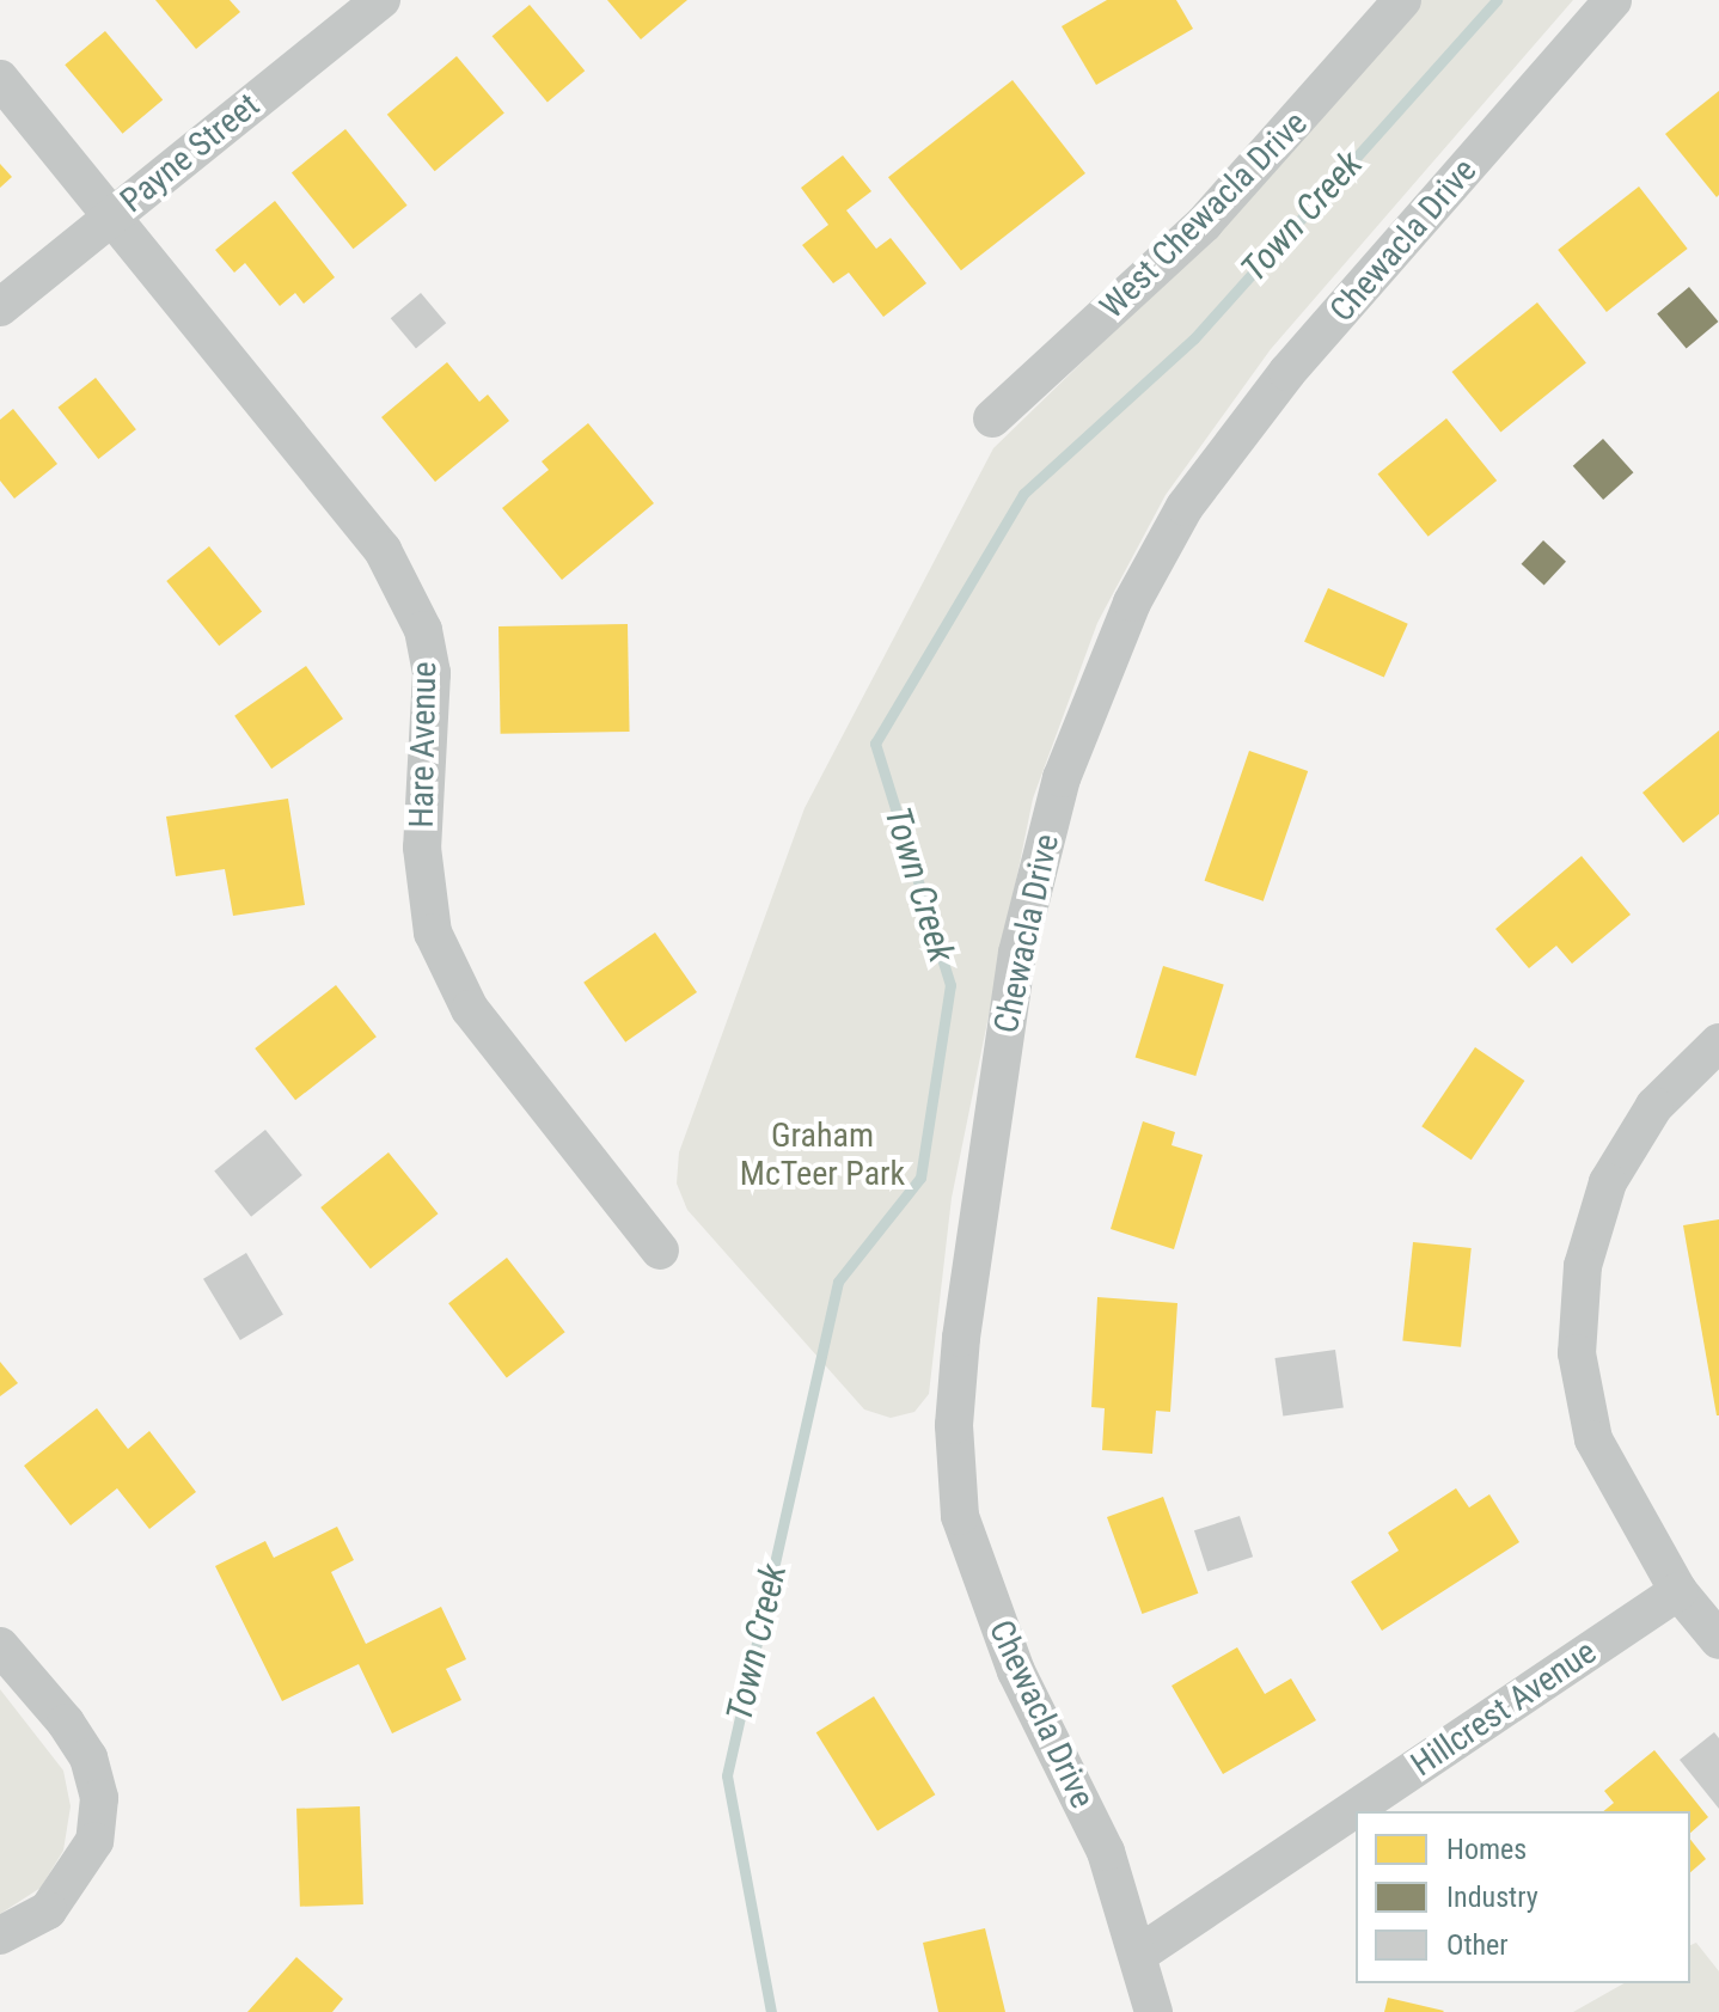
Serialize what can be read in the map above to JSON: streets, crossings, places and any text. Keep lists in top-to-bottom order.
{
  "streets": {
    "street": [
      "Payne Street",
      "West Chewacla Drive",
      "Chewacla Drive",
      "Hare Avenue",
      "Hillcrest Avenue"
    ]
  },
  "crossings": [
    ["Payne Street", "Hare Avenue"],
    ["Chewacla Drive", "Hillcrest Avenue"]
  ],
  "water": ["Town Creek"],
  "parks": ["Graham McTeer Park"],
  "legend": ["Homes", "Industry", "Other"]
}
